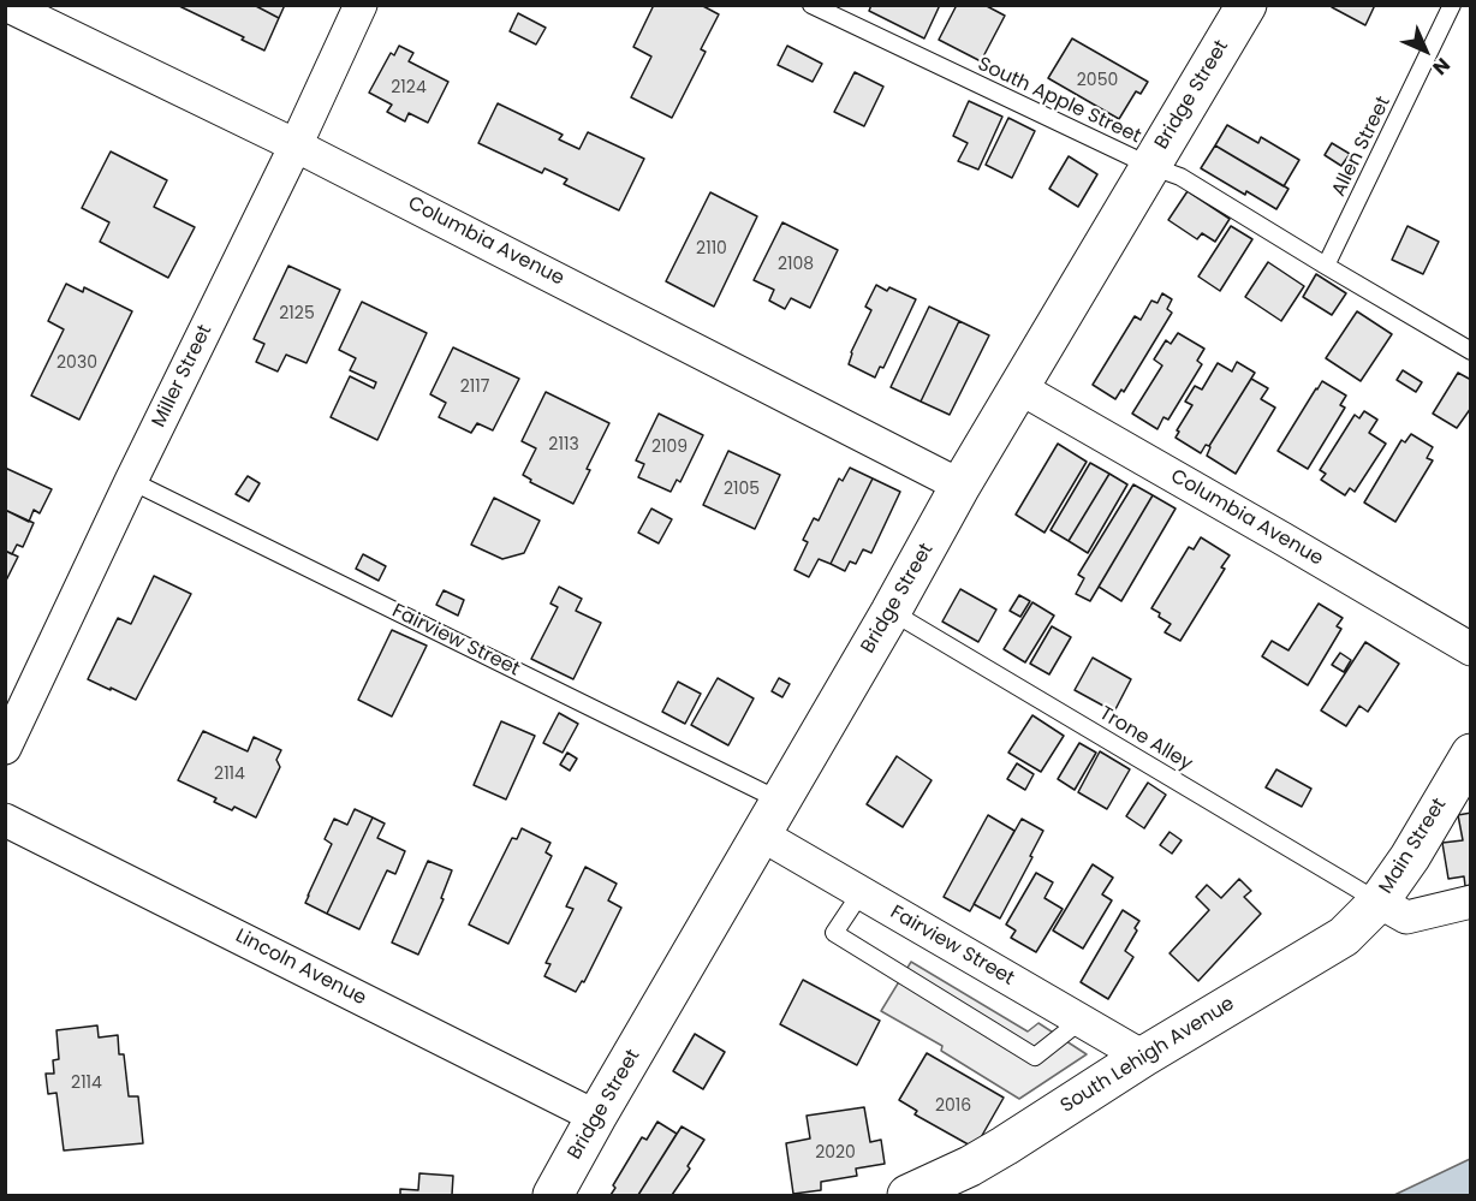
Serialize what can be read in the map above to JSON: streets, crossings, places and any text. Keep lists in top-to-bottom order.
{
  "streets": {
    "main road": ["Bridge Street", "Main Street", "South Lehigh Avenue"],
    "street": [
      "Columbia Avenue",
      "Miller Street",
      "Fairview Street",
      "Lincoln Avenue"
    ],
    "lane": ["South Apple Street", "Allen Street", "Trone Alley"]
  },
  "crossings": [
    ["Bridge Street", "South Apple Street"],
    ["Bridge Street", "Columbia Avenue"],
    ["Bridge Street", "Fairview Street"],
    ["Bridge Street", "Trone Alley"],
    ["Bridge Street", "Lincoln Avenue"],
    ["South Apple Street", "Allen Street"],
    ["Columbia Avenue", "Miller Street"],
    ["Miller Street", "Fairview Street"],
    ["Fairview Street", "South Lehigh Avenue"],
    ["Trone Alley", "Main Street"],
    ["Trone Alley", "South Lehigh Avenue"],
    ["Main Street", "South Lehigh Avenue"]
  ],
  "house_numbers": [
    "2050",
    "2124",
    "2110",
    "2108",
    "2125",
    "2030",
    "2117",
    "2113",
    "2109",
    "2105",
    "2114",
    "2114",
    "2016",
    "2020"
  ],
  "north": "bottom right"
}
